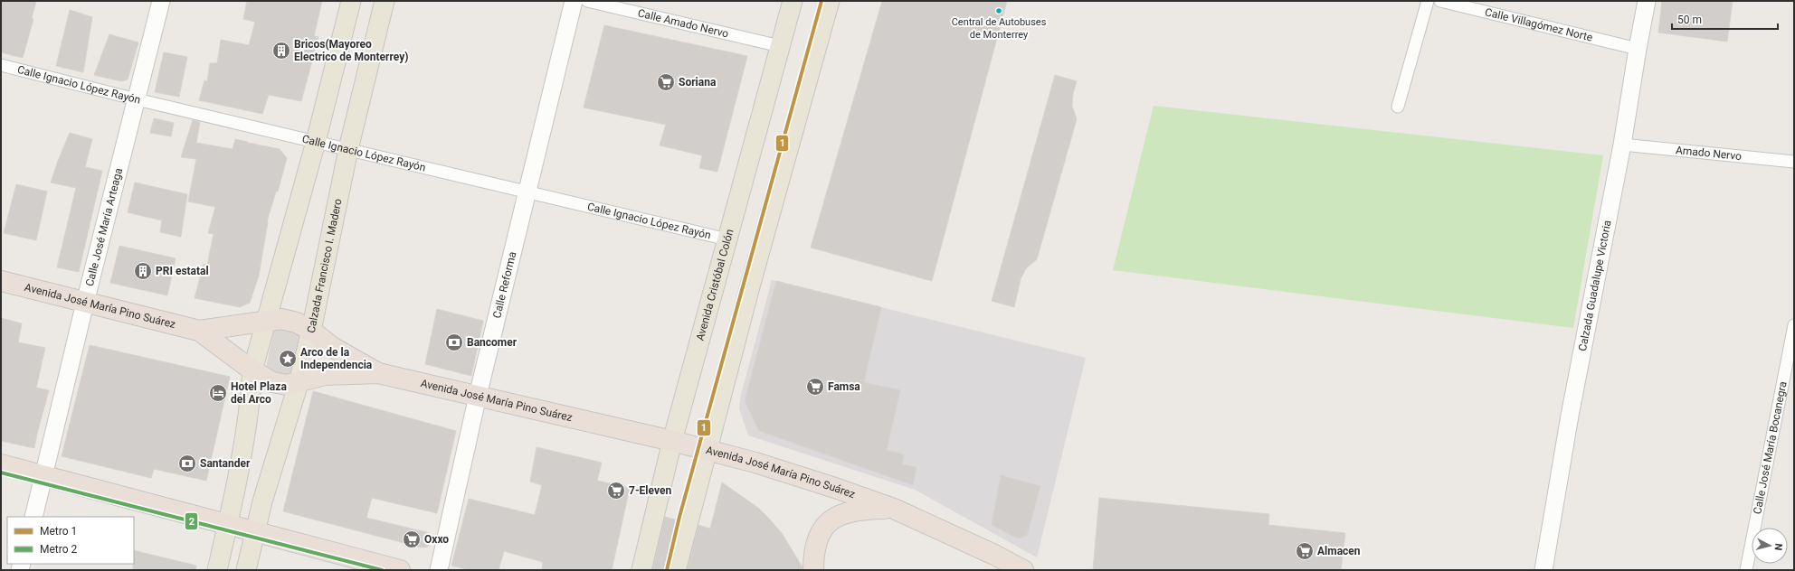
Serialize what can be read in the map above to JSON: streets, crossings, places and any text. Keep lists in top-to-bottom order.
{
  "streets": {
    "highway": ["Avenida José María Pino Suárez"],
    "main road": ["Calzada Francisco I. Madero", "Avenida Cristóbal Colón"],
    "street": [
      "Calle Amado Nervo",
      "Calle Villagómez Norte",
      "Calle Ignacio López Rayón",
      "Amado Nervo",
      "Calle José María Arteaga",
      "Calle Reforma",
      "Calzada Guadalupe Victoria",
      "Calle José María Bocanegra"
    ]
  },
  "crossings": [
    ["Calle Amado Nervo", "Avenida Cristóbal Colón"],
    ["Calle Villagómez Norte", "Calzada Guadalupe Victoria"],
    ["Calle Ignacio López Rayón", "Calle José María Arteaga"],
    ["Calle Ignacio López Rayón", "Calzada Francisco I. Madero"],
    ["Calle Ignacio López Rayón", "Calle Reforma"],
    ["Calle Ignacio López Rayón", "Avenida Cristóbal Colón"],
    ["Amado Nervo", "Calzada Guadalupe Victoria"],
    ["Calle José María Arteaga", "Avenida José María Pino Suárez"],
    ["Calzada Francisco I. Madero", "Avenida José María Pino Suárez"],
    ["Calle Reforma", "Avenida José María Pino Suárez"],
    ["Avenida Cristóbal Colón", "Avenida José María Pino Suárez"]
  ],
  "places": {
    "other": ["Central de Autobuses de Monterrey"],
    "building": ["Bricos(Mayoreo Electrico de Monterrey)", "PRI estatal"],
    "supermarket": [
      "Soriana",
      "Famsa",
      "7-Eleven",
      "Oxxo",
      "Almacen"
    ],
    "bank": ["Bancomer", "Santander"],
    "place": ["Arco de la Independencia"],
    "hotel": ["Hotel Plaza del Arco"]
  },
  "lines": ["metro line 1", "metro line 2"],
  "legend": ["Metro 1", "Metro 2"],
  "scale_bar": "50 m",
  "north": "right"
}
